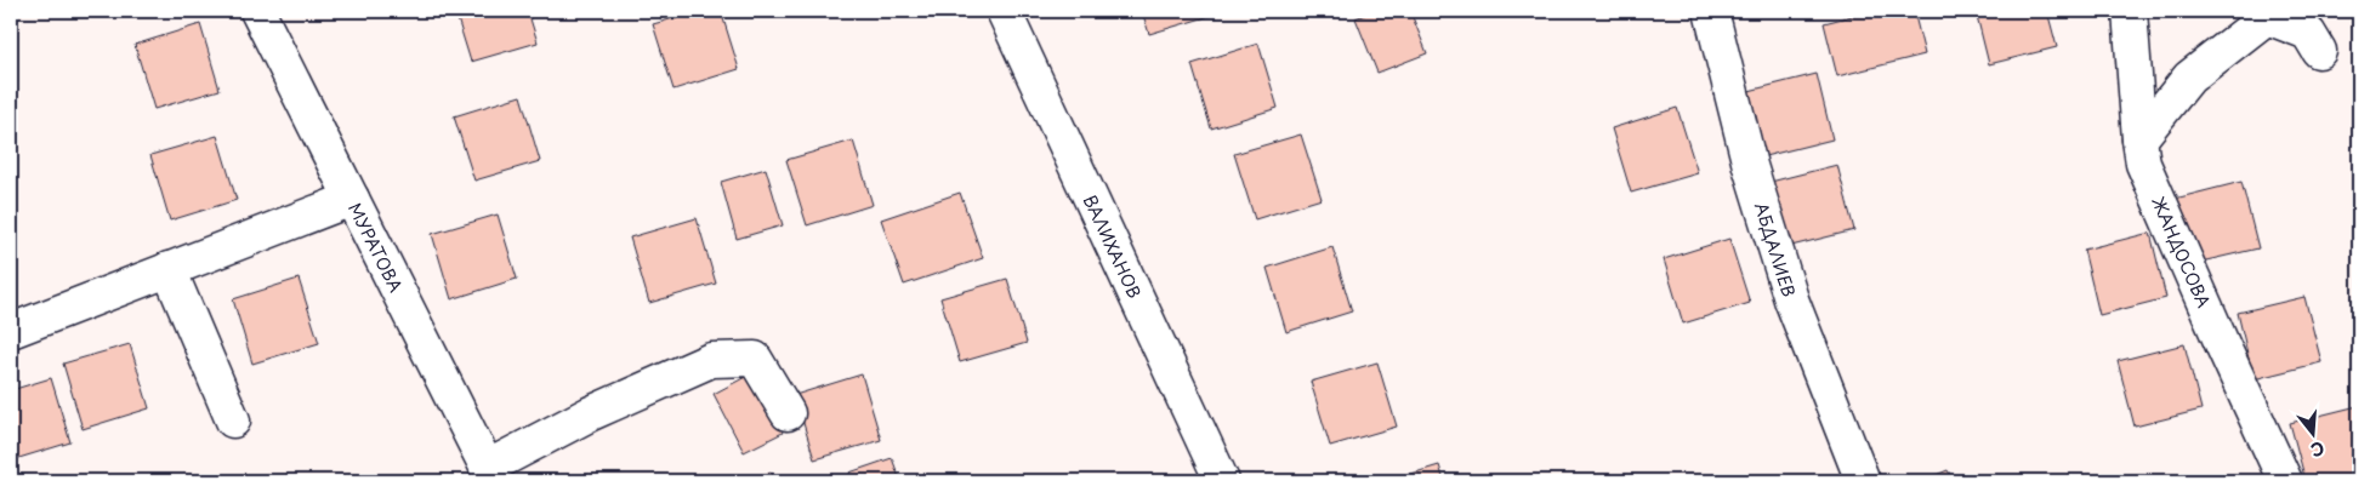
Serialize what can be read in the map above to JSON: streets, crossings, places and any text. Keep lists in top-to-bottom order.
{
  "streets": {
    "street": [
      "МУРАТОВА",
      "ВАЛИХАНОВ",
      "АБДАЛИЕВ",
      "ЖАНДОСОВА"
    ]
  },
  "north": "bottom"
}
